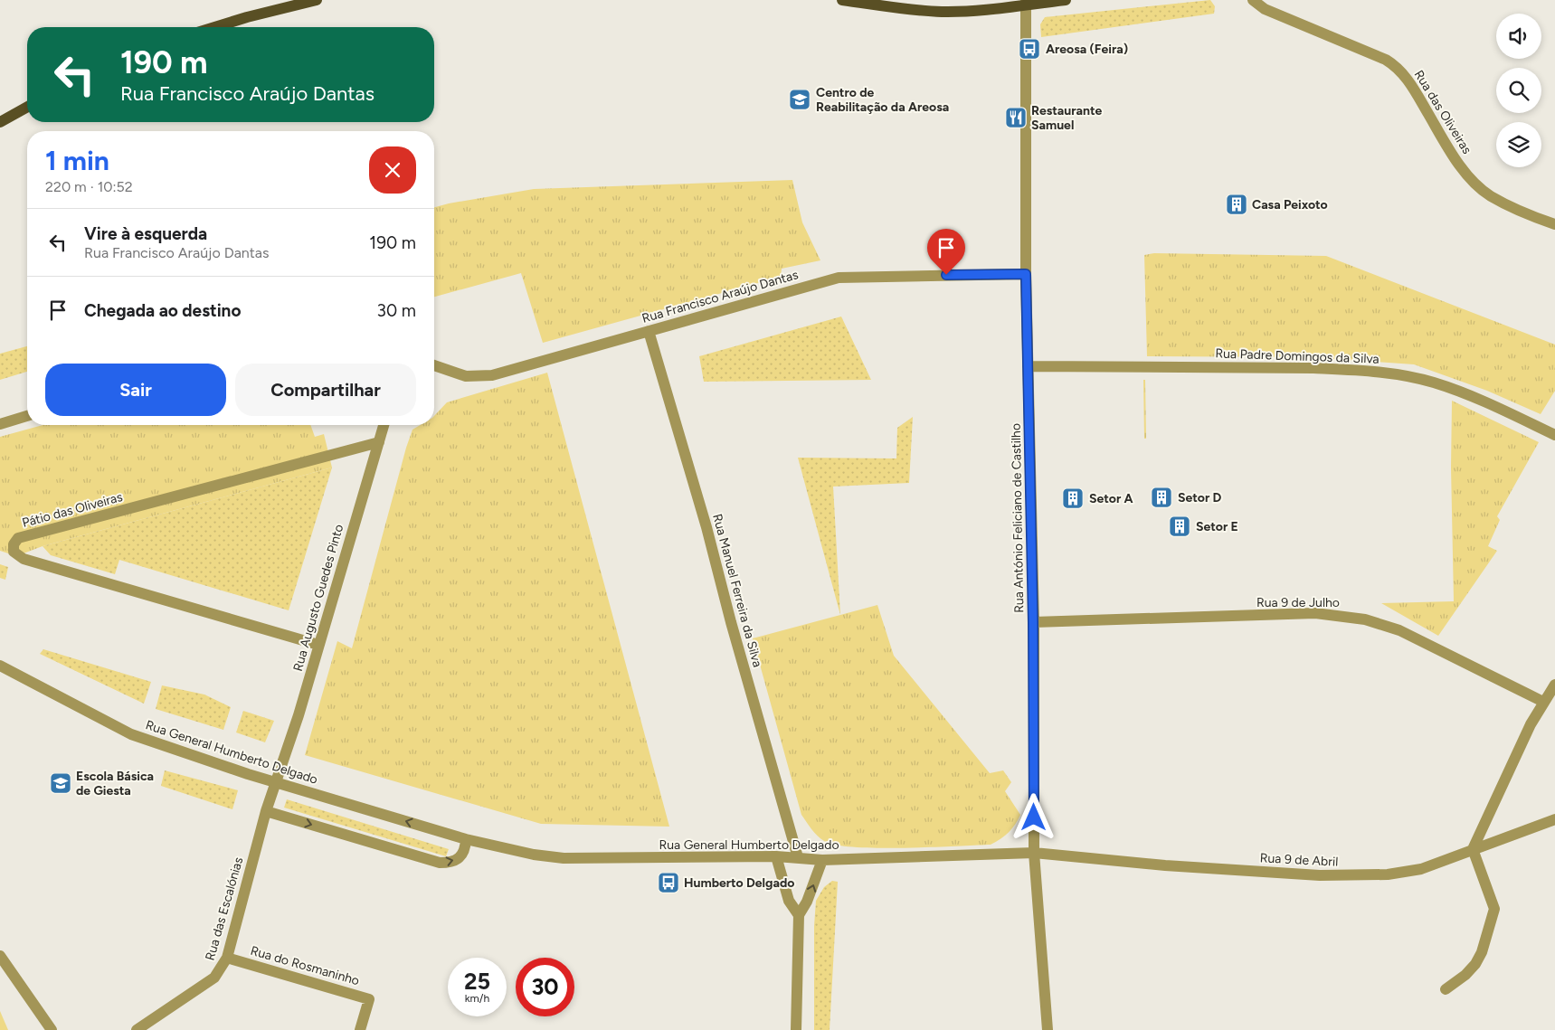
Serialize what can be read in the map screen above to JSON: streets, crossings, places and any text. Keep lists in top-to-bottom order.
{
  "streets": {
    "street": [
      "Rua das Oliveiras",
      "Rua Francisco Araújo Dantas",
      "Rua Padre Domingos da Silva",
      "Pátio das Oliveiras",
      "Rua António Feliciano de Castilho",
      "Rua Manuel Ferreira da Silva",
      "Rua Augusto Guedes Pinto",
      "Rua 9 de Julho",
      "Rua General Humberto Delgado",
      "Rua 9 de Abril",
      "Rua das Escalónias",
      "Rua do Rosmaninho"
    ]
  },
  "crossings": [
    ["Rua Francisco Araújo Dantas", "Rua António Feliciano de Castilho"],
    ["Rua Francisco Araújo Dantas", "Rua Manuel Ferreira da Silva"],
    ["Rua Padre Domingos da Silva", "Rua António Feliciano de Castilho"],
    ["Pátio das Oliveiras", "Rua Augusto Guedes Pinto"],
    ["Rua António Feliciano de Castilho", "Rua 9 de Julho"],
    ["Rua António Feliciano de Castilho", "Rua General Humberto Delgado"],
    ["Rua António Feliciano de Castilho", "Rua 9 de Abril"],
    ["Rua Manuel Ferreira da Silva", "Rua General Humberto Delgado"],
    ["Rua Augusto Guedes Pinto", "Rua General Humberto Delgado"],
    ["Rua Augusto Guedes Pinto", "Rua das Escalónias"],
    ["Rua General Humberto Delgado", "Rua 9 de Abril"],
    ["Rua General Humberto Delgado", "Rua das Escalónias"],
    ["Rua das Escalónias", "Rua do Rosmaninho"]
  ],
  "places": {
    "bus stop": ["Areosa (Feira)", "Humberto Delgado"],
    "school or university": ["Centro de Reabilitação da Areosa", "Escola Básica de Giesta"],
    "restaurant": ["Restaurante Samuel"],
    "building": [
      "Casa Peixoto",
      "Setor D",
      "Setor A",
      "Setor E"
    ]
  },
  "page": {
    "turn": ["190 m", "Rua Francisco Araújo Dantas"],
    "heading": ["1 min", "220 m · 10:52"],
    "list": [
      {
        "name": "Vire à esquerda",
        "note": "Rua Francisco Araújo Dantas",
        "value": "190 m"
      },
      {
        "name": "Chegada ao destino",
        "value": "30 m"
      }
    ],
    "buttons": ["Sair", "Compartilhar"],
    "speed": "25 km/h",
    "limit": "30"
  }
}
